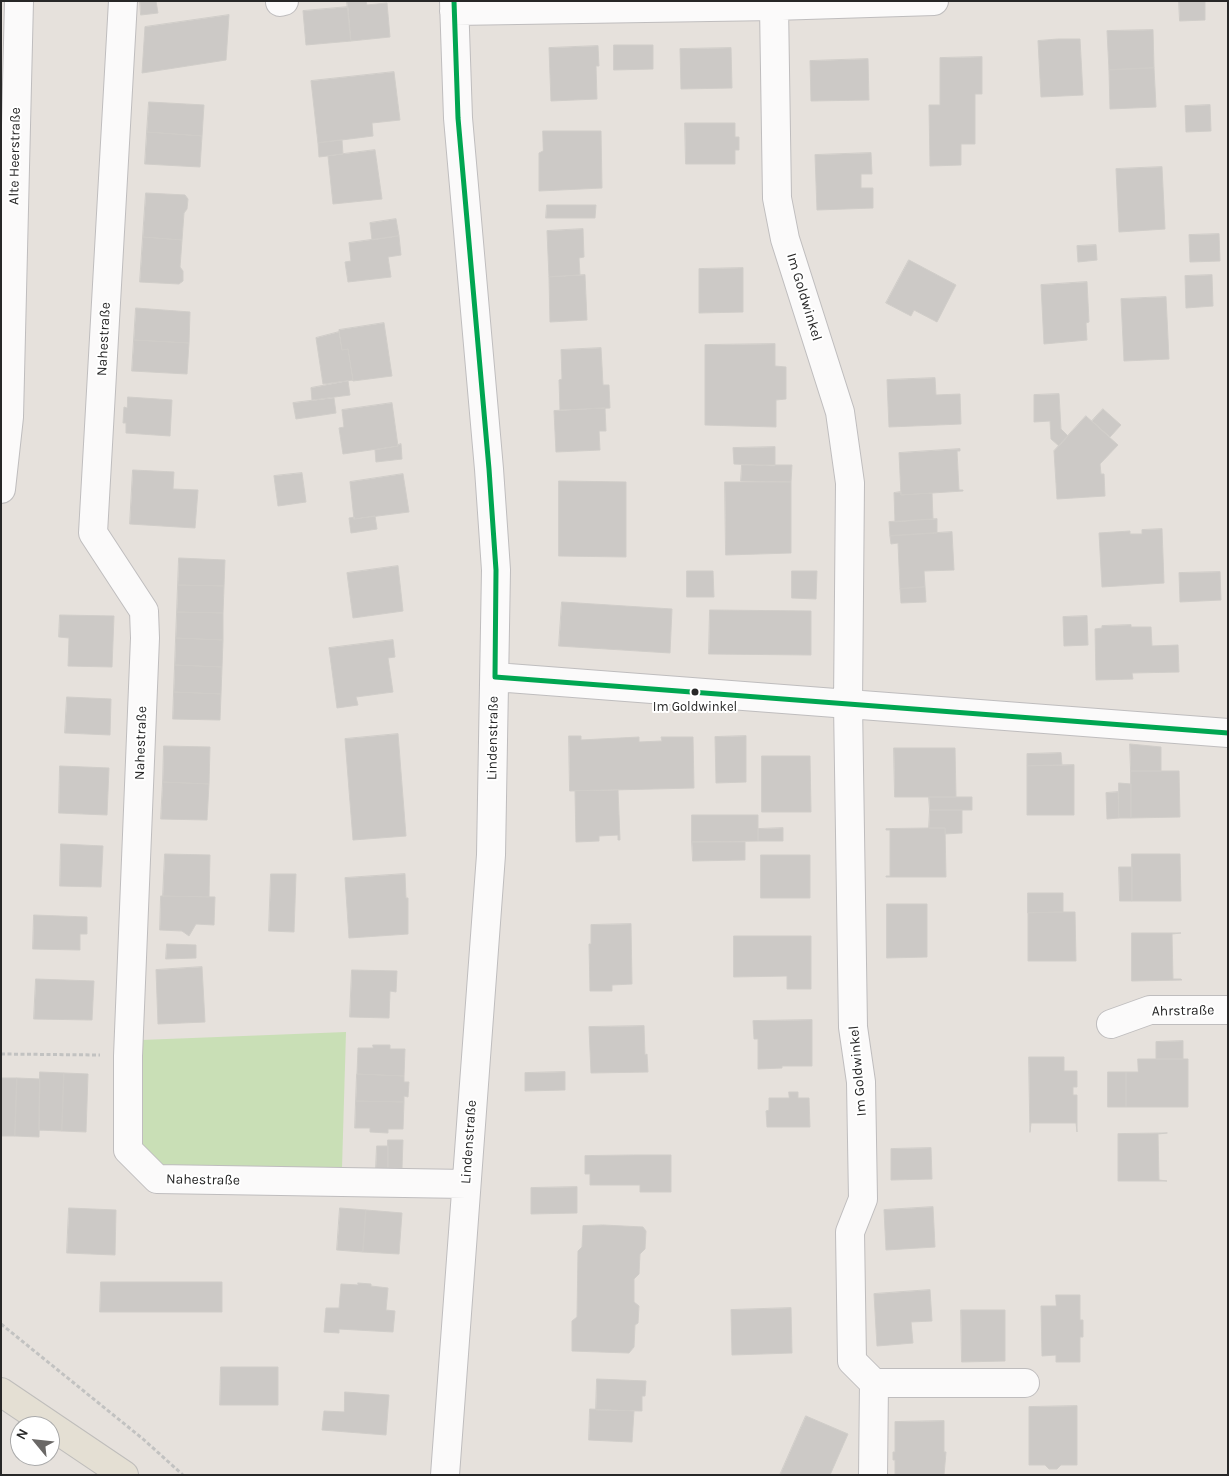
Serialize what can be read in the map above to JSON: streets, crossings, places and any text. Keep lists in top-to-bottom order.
{
  "streets": {
    "street": [
      "Alte Heerstraße",
      "Im Goldwinkel",
      "Nahestraße",
      "Lindenstraße",
      "Ahrstraße"
    ]
  },
  "crossings": [
    ["Nahestraße", "Lindenstraße"]
  ],
  "places": ["Im Goldwinkel"],
  "north": "top left"
}
